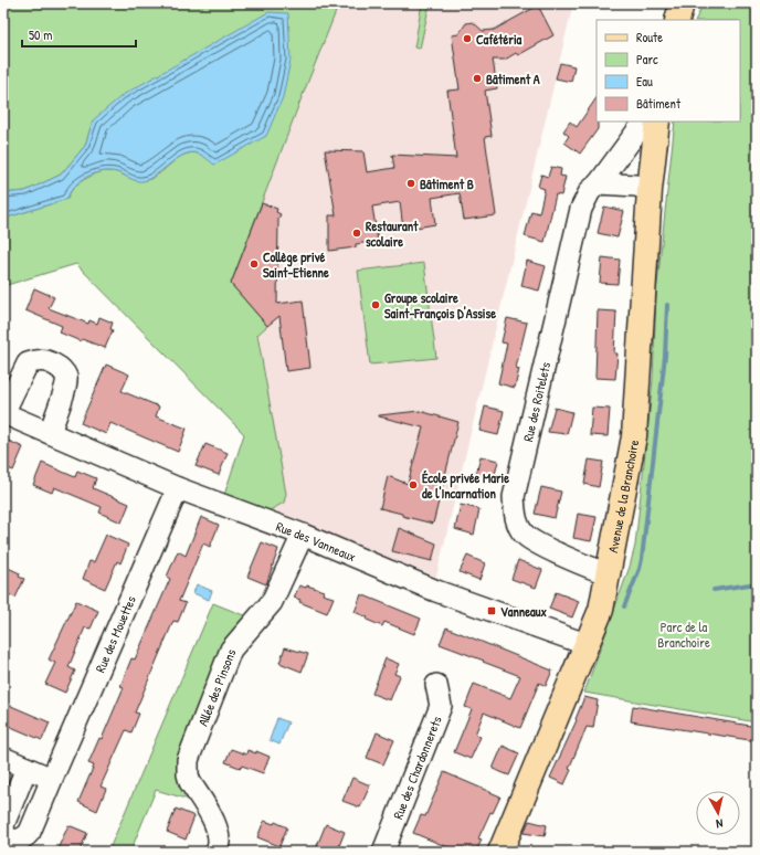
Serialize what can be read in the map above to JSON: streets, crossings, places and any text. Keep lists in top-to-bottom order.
{
  "streets": {
    "main road": ["Avenue de la Branchoire"],
    "street": [
      "Rue des Roitelets",
      "Rue des Vanneaux",
      "Rue des Mouettes",
      "Allée des Pinsons",
      "Rue des Chardonnerets"
    ]
  },
  "crossings": [
    ["Rue des Roitelets", "Avenue de la Branchoire"],
    ["Avenue de la Branchoire", "Rue des Vanneaux"],
    ["Rue des Vanneaux", "Rue des Mouettes"],
    ["Rue des Vanneaux", "Allée des Pinsons"]
  ],
  "parks": ["Parc de la Branchoire"],
  "places": {
    "other": [
      "Cafétéria",
      "Bâtiment A",
      "Bâtiment B",
      "Restaurant scolaire",
      "Collège privé Saint-Etienne",
      "Groupe scolaire Saint-François D'Assise",
      "École privée Marie de l'Incarnation"
    ],
    "transit": ["Vanneaux"]
  },
  "legend": [
    "Route",
    "Parc",
    "Eau",
    "Bâtiment"
  ],
  "scale_bar": "50 m",
  "north": "bottom"
}
